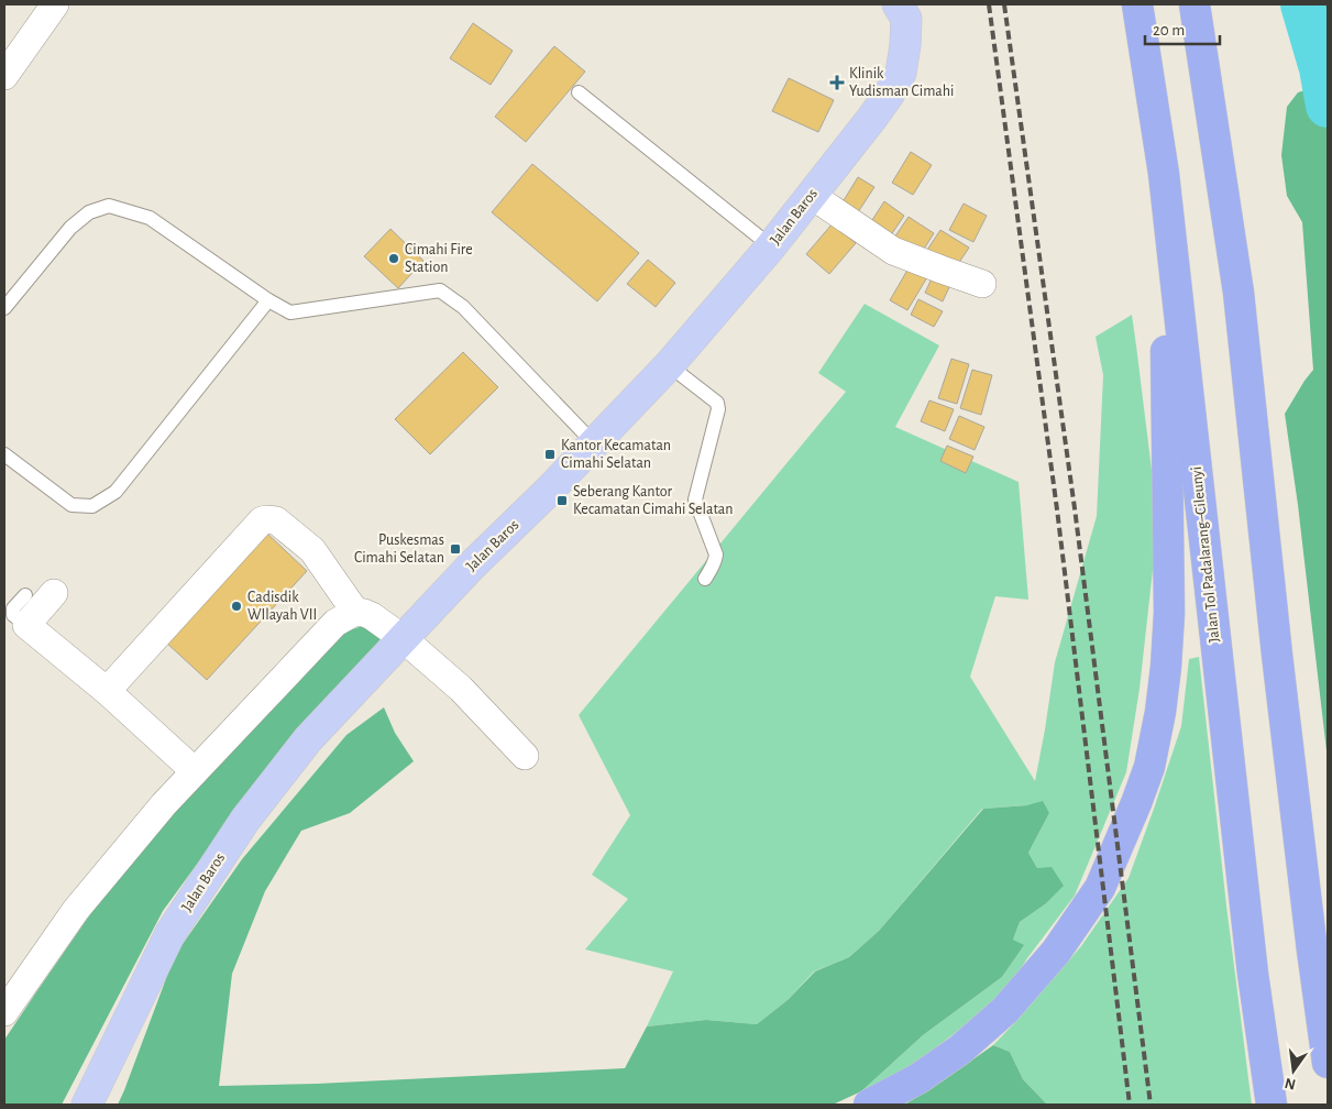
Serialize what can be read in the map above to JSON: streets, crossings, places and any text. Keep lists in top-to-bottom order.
{
  "streets": {
    "highway": ["Jalan Tol Padalarang–Cileunyi"],
    "main road": ["Jalan Baros"]
  },
  "places": {
    "health": ["Klinik Yudisman Cimahi"],
    "other": ["Cimahi Fire Station", "Cadisdik WIlayah VII"],
    "transit": ["Kantor Kecamatan Cimahi Selatan", "Seberang Kantor Kecamatan Cimahi Selatan", "Puskesmas Cimahi Selatan"]
  },
  "scale_bar": "20 m",
  "north": "bottom"
}
